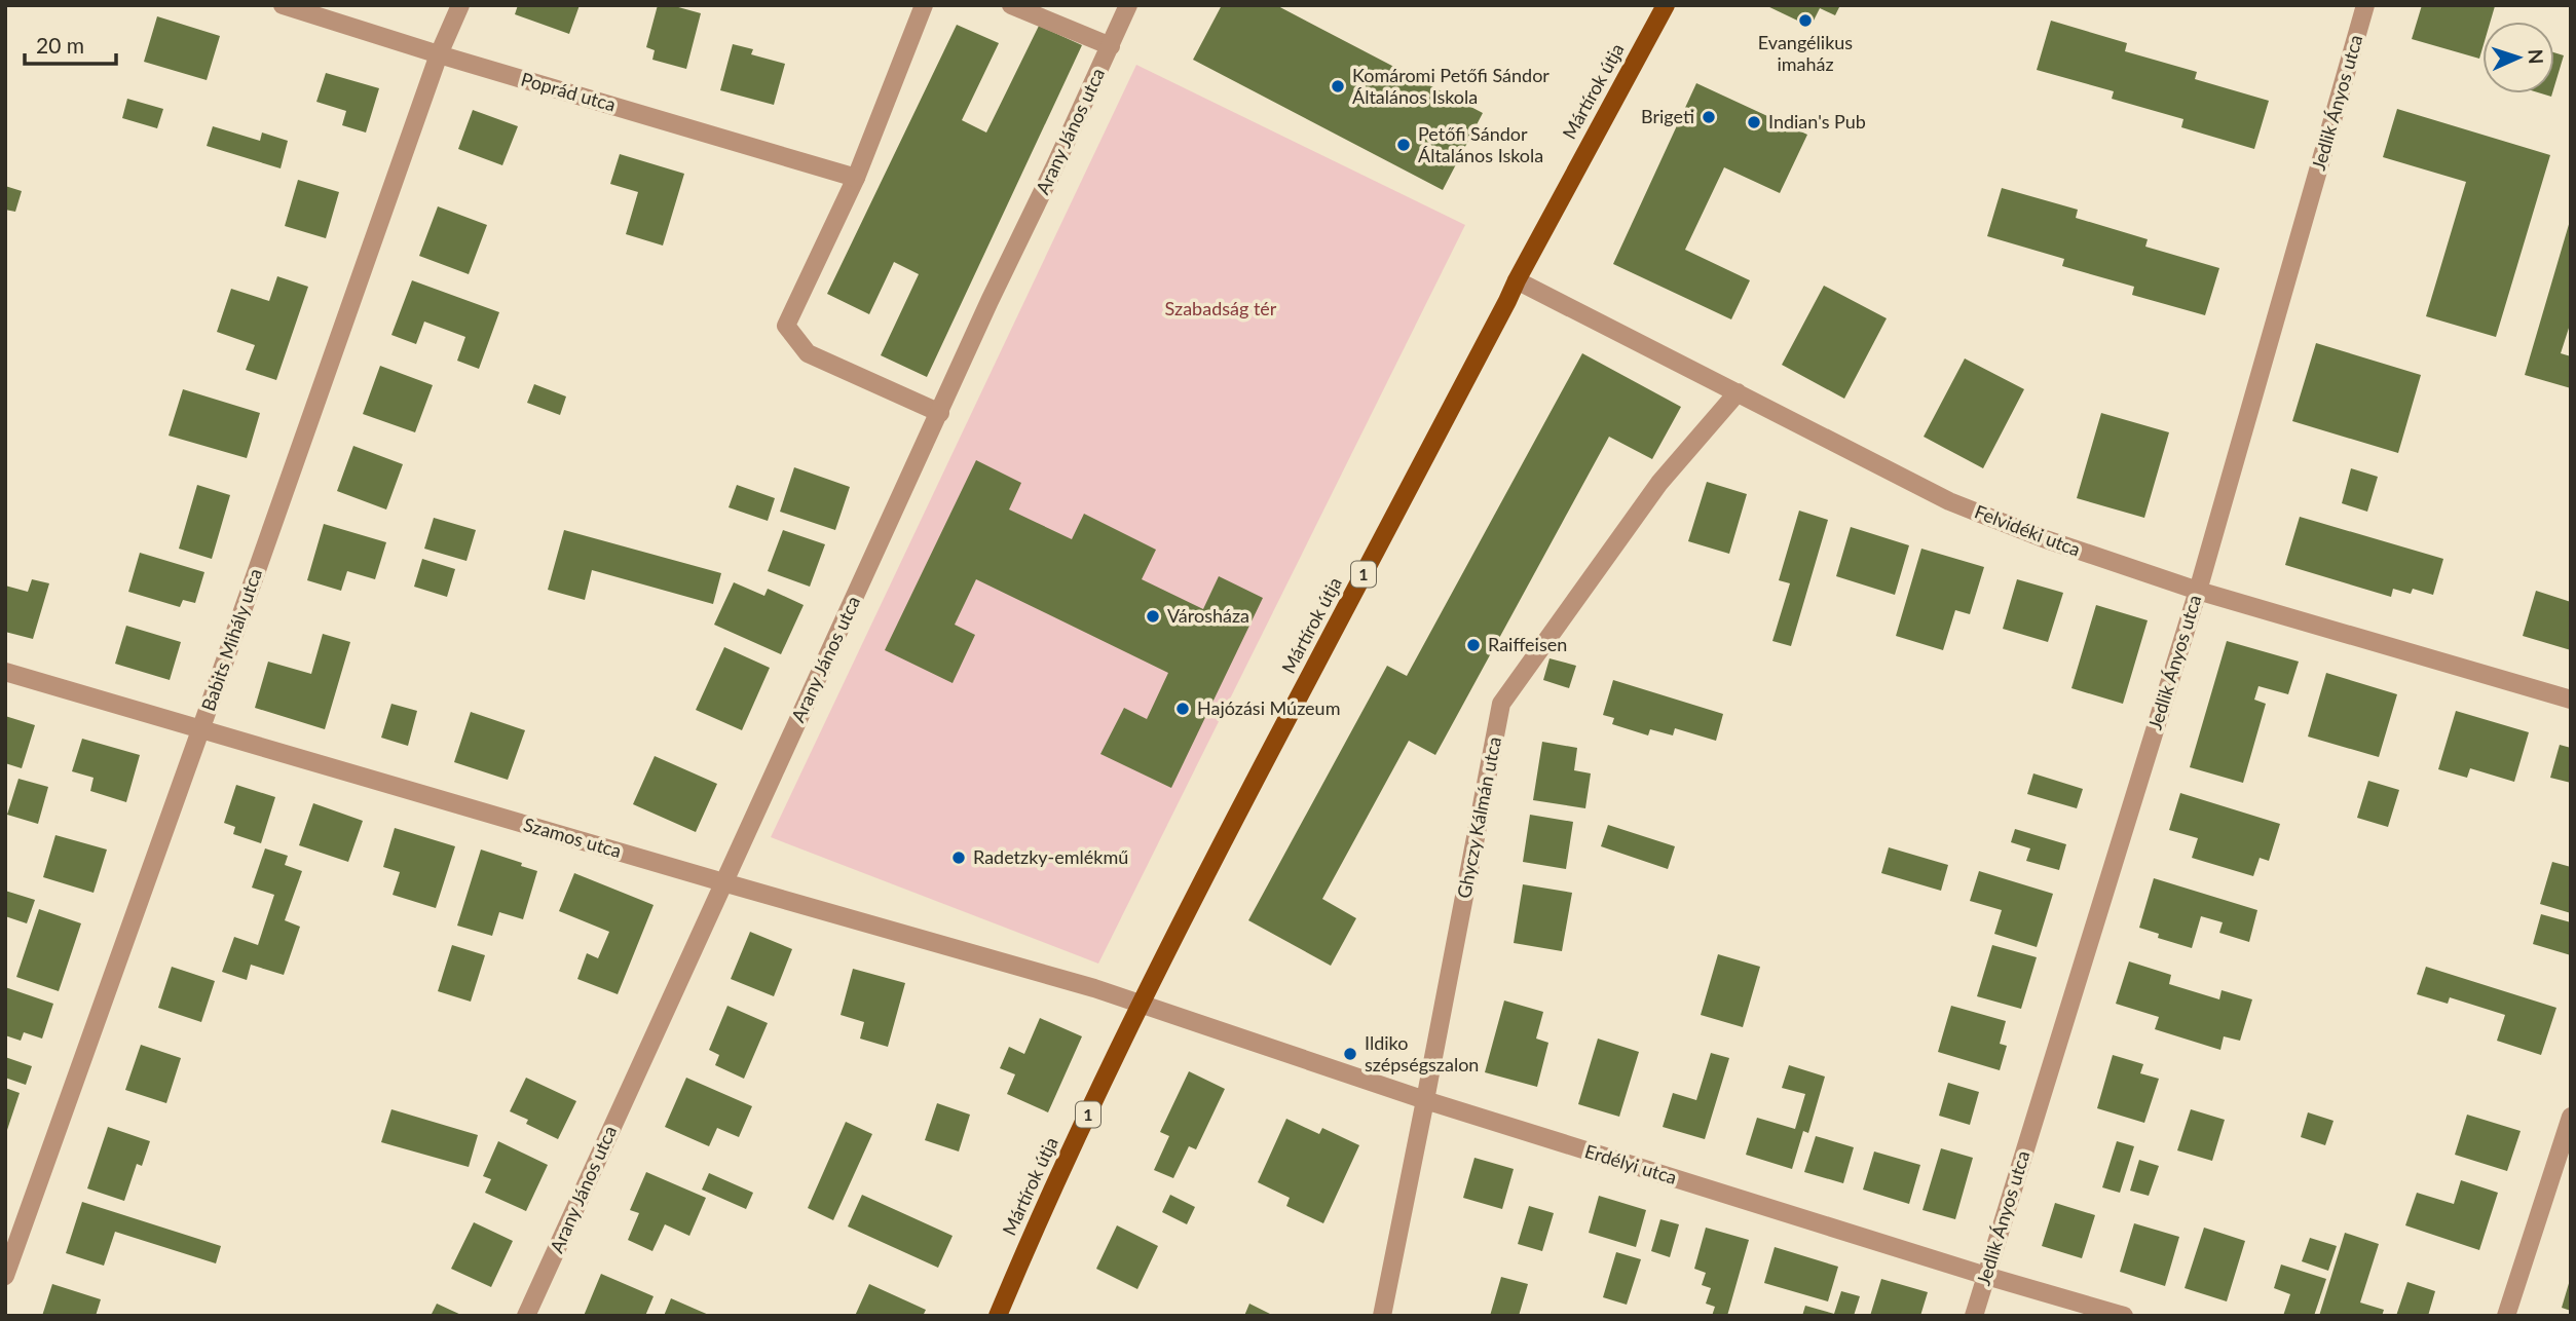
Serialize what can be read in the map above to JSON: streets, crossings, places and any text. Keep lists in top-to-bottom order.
{
  "streets": {
    "main road": ["Mártírok útja", "1"],
    "street": [
      "Poprád utca",
      "Jedlik Ányos utca",
      "Arany János utca",
      "Felvidéki utca",
      "Babits Mihály utca",
      "Ghyczy Kálmán utca",
      "Szamos utca",
      "Erdélyi utca"
    ]
  },
  "crossings": [
    ["Mártírok útja", "Felvidéki utca"],
    ["Mártírok útja", "Szamos utca"],
    ["Mártírok útja", "Erdélyi utca"],
    ["Poprád utca", "Babits Mihály utca"],
    ["Jedlik Ányos utca", "Felvidéki utca"],
    ["Jedlik Ányos utca", "Erdélyi utca"],
    ["Arany János utca", "Szamos utca"],
    ["Felvidéki utca", "Ghyczy Kálmán utca"],
    ["Babits Mihály utca", "Szamos utca"],
    ["Ghyczy Kálmán utca", "Erdélyi utca"],
    ["Szamos utca", "Erdélyi utca"]
  ],
  "parks": ["Szabadság tér"],
  "places": [
    "Evangélikus imaház",
    "Komáromi Petőfi Sándor Általános Iskola",
    "Brigeti",
    "Indian's Pub",
    "Petőfi Sándor Általános Iskola",
    "Városháza",
    "Raiffeisen",
    "Hajózási Múzeum",
    "Radetzky-emlékmű",
    "Ildiko szépségszalon"
  ],
  "scale_bar": "20 m",
  "north": "right"
}
